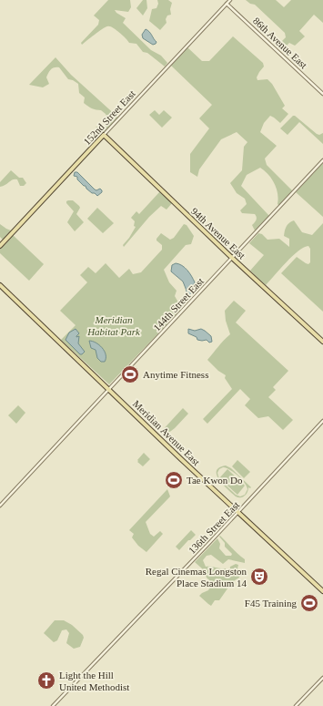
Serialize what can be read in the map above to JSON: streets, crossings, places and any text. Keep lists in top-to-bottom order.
{
  "streets": {
    "main road": ["152nd Street East", "94th Avenue East", "Meridian Avenue East"],
    "street": ["86th Avenue East", "144th Street East", "136th Street East"]
  },
  "crossings": [
    ["86th Avenue East", "152nd Street East"],
    ["152nd Street East", "94th Avenue East"],
    ["94th Avenue East", "144th Street East"],
    ["144th Street East", "Meridian Avenue East"],
    ["Meridian Avenue East", "136th Street East"]
  ],
  "parks": ["Meridian Habitat Park"],
  "places": {
    "sports": ["Anytime Fitness", "Tae Kwon Do", "F45 Training"],
    "theatre": ["Regal Cinemas Longston Place Stadium 14"],
    "church": ["Light the Hill United Methodist"]
  }
}
